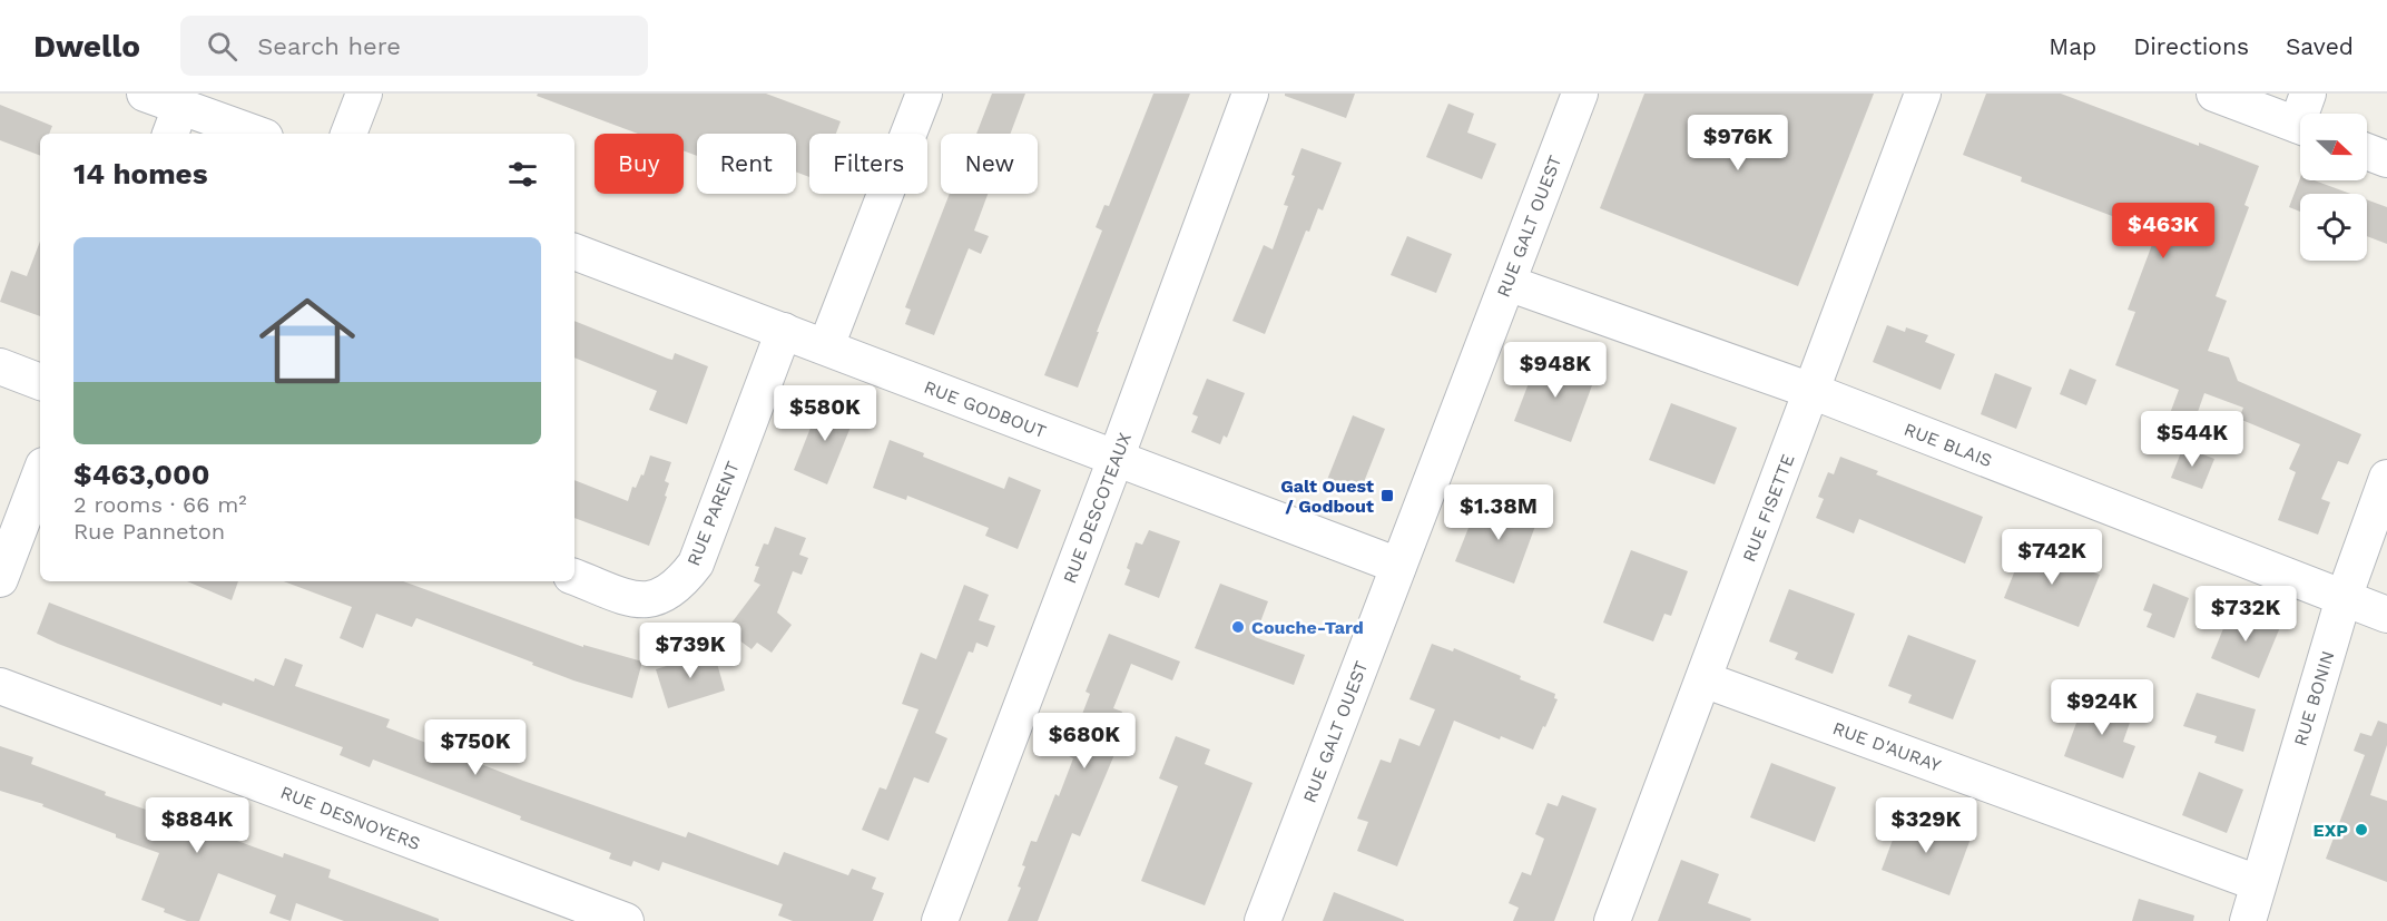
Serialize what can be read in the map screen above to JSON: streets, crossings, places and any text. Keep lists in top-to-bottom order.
{
  "streets": {
    "street": [
      "RUE GALT OUEST",
      "RUE GODBOUT",
      "RUE BLAIS",
      "RUE DESCOTEAUX",
      "RUE FISETTE",
      "RUE PARENT",
      "RUE BONIN",
      "RUE D'AURAY",
      "RUE DESNOYERS"
    ]
  },
  "crossings": [
    ["RUE GALT OUEST", "RUE GODBOUT"],
    ["RUE GALT OUEST", "RUE BLAIS"],
    ["RUE GODBOUT", "RUE DESCOTEAUX"],
    ["RUE GODBOUT", "RUE PARENT"],
    ["RUE BLAIS", "RUE FISETTE"],
    ["RUE BLAIS", "RUE BONIN"],
    ["RUE FISETTE", "RUE D'AURAY"],
    ["RUE BONIN", "RUE D'AURAY"]
  ],
  "places": {
    "transit": ["Galt Ouest / Godbout"],
    "other": ["Couche-Tard", "EXP"]
  },
  "north": "right",
  "page": {
    "header": "Dwello",
    "search": "Search here",
    "nav": ["Map", "Directions", "Saved"],
    "price": [
      "$976K",
      "$463K",
      "$948K",
      "$580K",
      "$544K",
      "$1.38M",
      "$742K",
      "$732K",
      "$739K",
      "$924K",
      "$680K",
      "$750K",
      "$884K",
      "$329K"
    ],
    "chip": [
      "Buy",
      "Rent",
      "Filters",
      "New"
    ],
    "heading": "14 homes",
    "list": [
      {
        "name": "$463,000",
        "note": "2 rooms · 66 m² · Rue Panneton"
      }
    ]
  }
}
